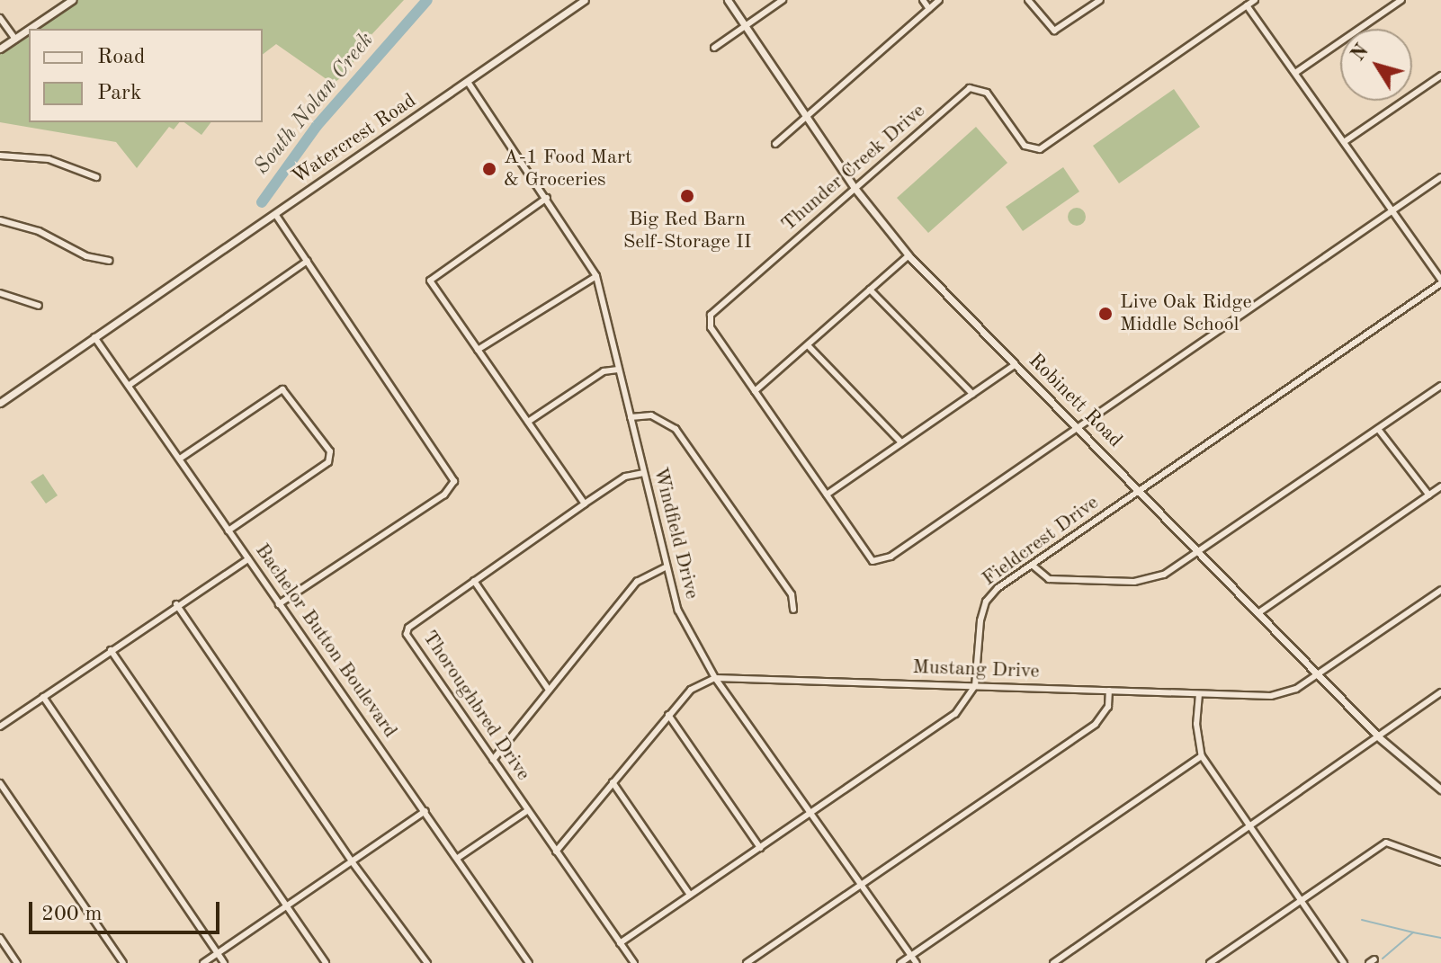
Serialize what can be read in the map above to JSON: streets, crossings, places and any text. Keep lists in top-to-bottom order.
{
  "streets": {
    "street": [
      "Watercrest Road",
      "Thunder Creek Drive",
      "Robinett Road",
      "Windfield Drive",
      "Fieldcrest Drive",
      "Bachelor Button Boulevard",
      "Mustang Drive",
      "Thoroughbred Drive"
    ]
  },
  "crossings": [
    ["Watercrest Road", "Windfield Drive"],
    ["Watercrest Road", "Bachelor Button Boulevard"],
    ["Thunder Creek Drive", "Robinett Road"],
    ["Robinett Road", "Fieldcrest Drive"],
    ["Robinett Road", "Mustang Drive"],
    ["Windfield Drive", "Fieldcrest Drive"],
    ["Windfield Drive", "Mustang Drive"],
    ["Windfield Drive", "Thoroughbred Drive"],
    ["Fieldcrest Drive", "Mustang Drive"],
    ["Fieldcrest Drive", "Thoroughbred Drive"]
  ],
  "water": ["South Nolan Creek"],
  "places": ["A-1 Food Mart & Groceries", "Big Red Barn Self-Storage II", "Live Oak Ridge Middle School"],
  "legend": ["Road", "Park"],
  "scale_bar": "200 m",
  "north": "top left"
}
